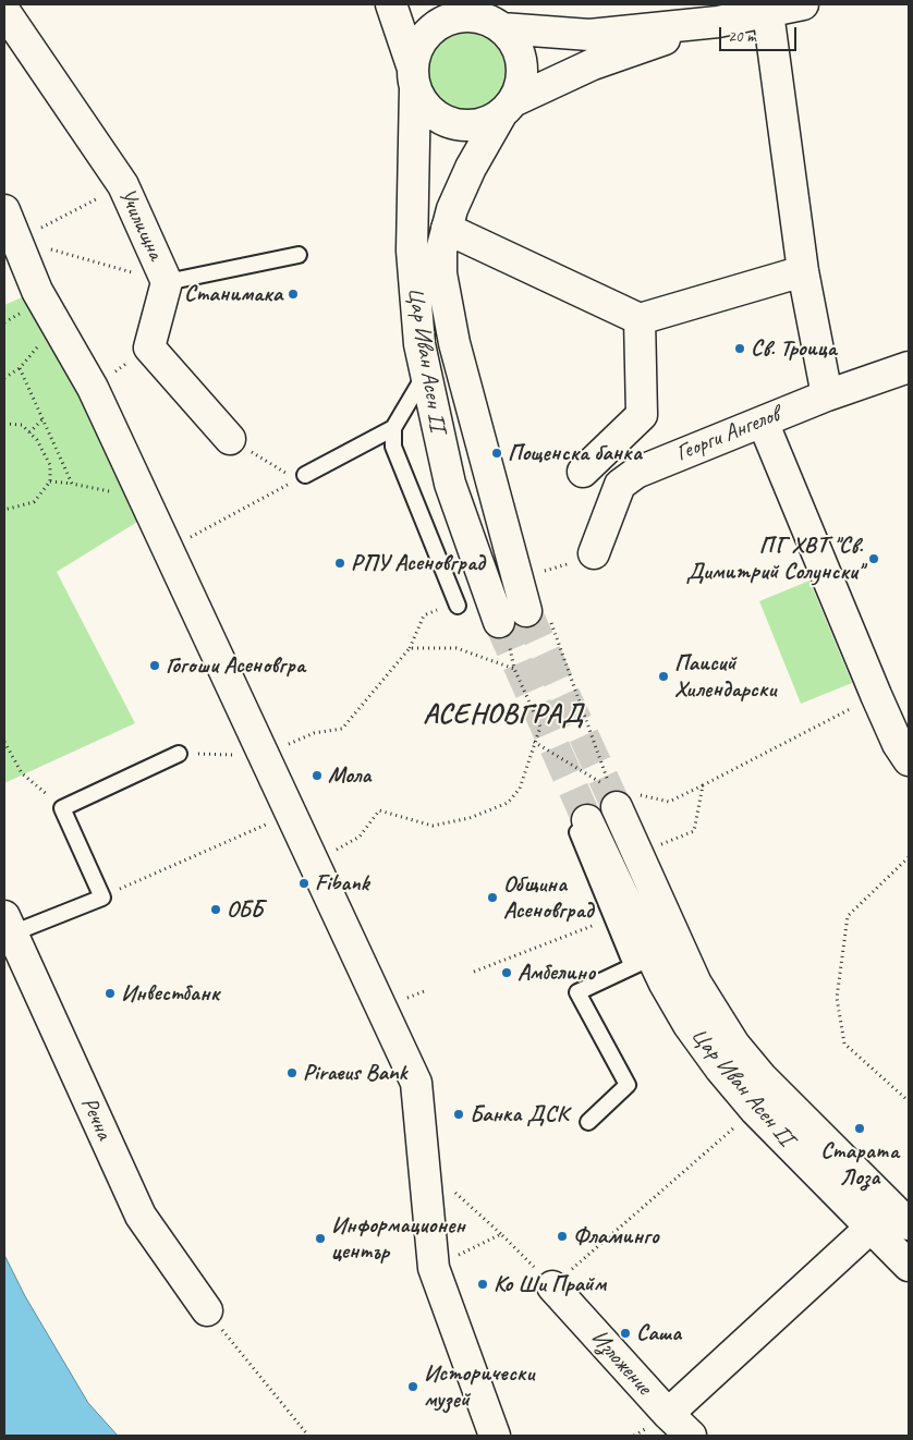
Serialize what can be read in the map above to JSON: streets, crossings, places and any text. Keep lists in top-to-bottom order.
{
  "streets": {
    "street": [
      "Училищна",
      "Цар Иван Асен II",
      "Георги Ангелов",
      "Речна",
      "Изложение"
    ]
  },
  "districts": ["АСЕНОВГРАД"],
  "places": [
    "Станимака",
    "Св. Троица",
    "Пощенска банка",
    "ПГ ХВТ \"Св. Димитрий Солунски\"",
    "РПУ Асеновград",
    "Гогоши Асеновгра",
    "Паисий Хилендарски",
    "Мола",
    "Fibank",
    "Община Асеновград",
    "ОББ",
    "Амбелино",
    "Инвестбанк",
    "Piraeus Bank",
    "Банка ДСК",
    "Старата Лоза",
    "Фламинго",
    "Информационен център",
    "Ко Ши Прайм",
    "Саша",
    "Исторически музей"
  ],
  "scale_bar": "20 m"
}
